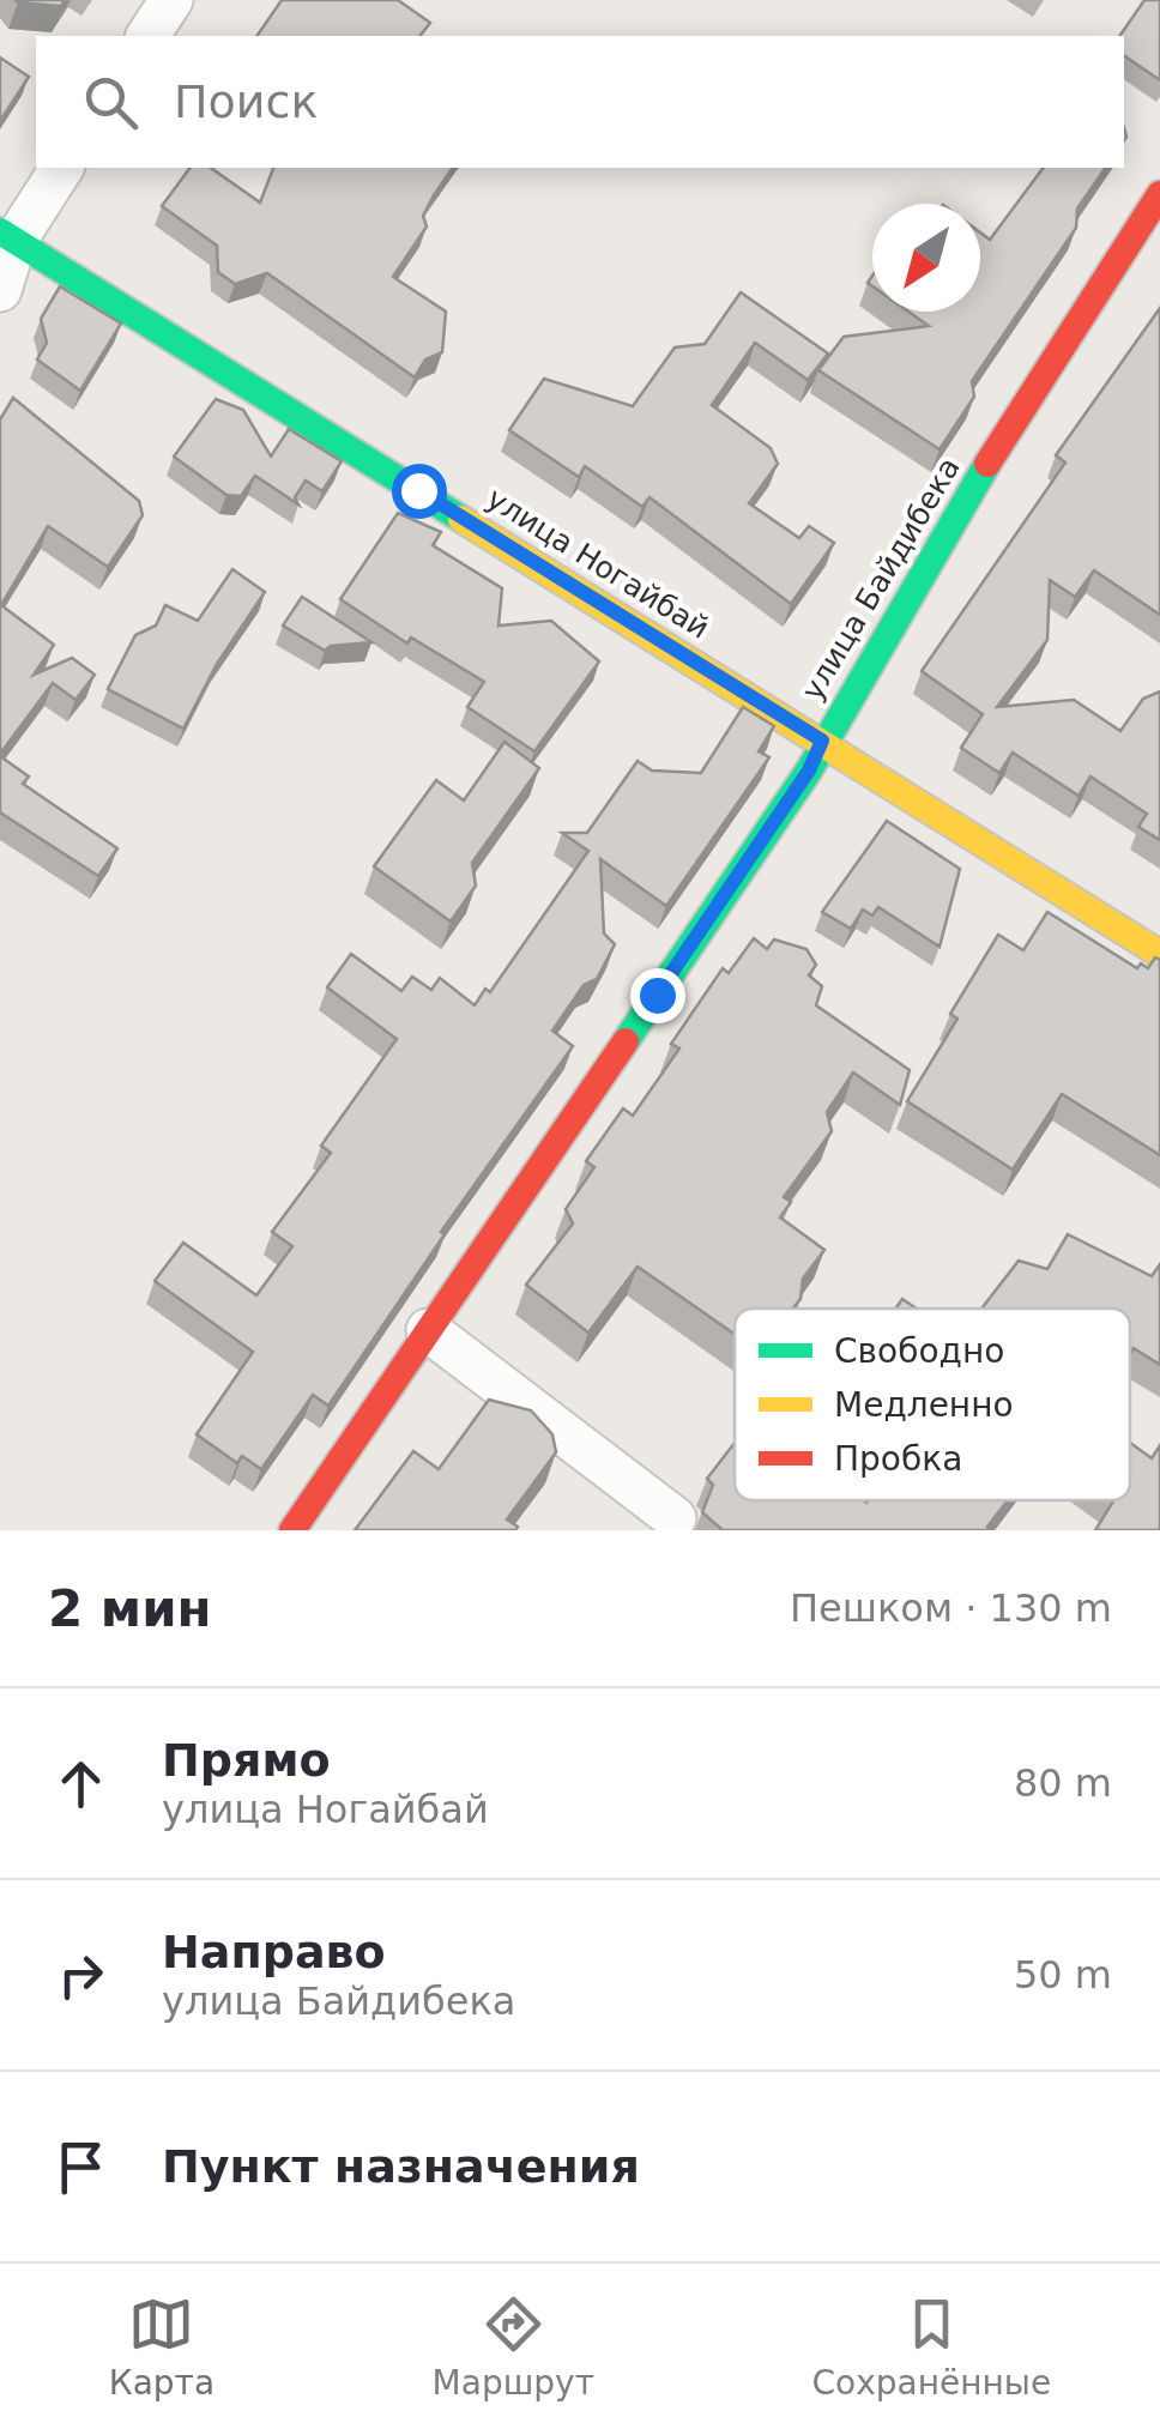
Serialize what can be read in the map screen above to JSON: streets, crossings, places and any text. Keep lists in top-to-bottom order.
{
  "streets": {
    "street": ["улица Ногайбай", "улица Байдибека"]
  },
  "crossings": [
    ["улица Ногайбай", "улица Байдибека"]
  ],
  "legend": ["Свободно", "Медленно", "Пробка"],
  "north": "bottom left",
  "page": {
    "search": "Поиск",
    "heading": ["2 мин", "Пешком · 130 m"],
    "list": [
      ["Прямо", "улица Ногайбай", "80 m"],
      ["Направо", "улица Байдибека", "50 m"],
      "Пункт назначения"
    ],
    "nav": ["Карта", "Маршрут", "Сохранённые"]
  }
}
